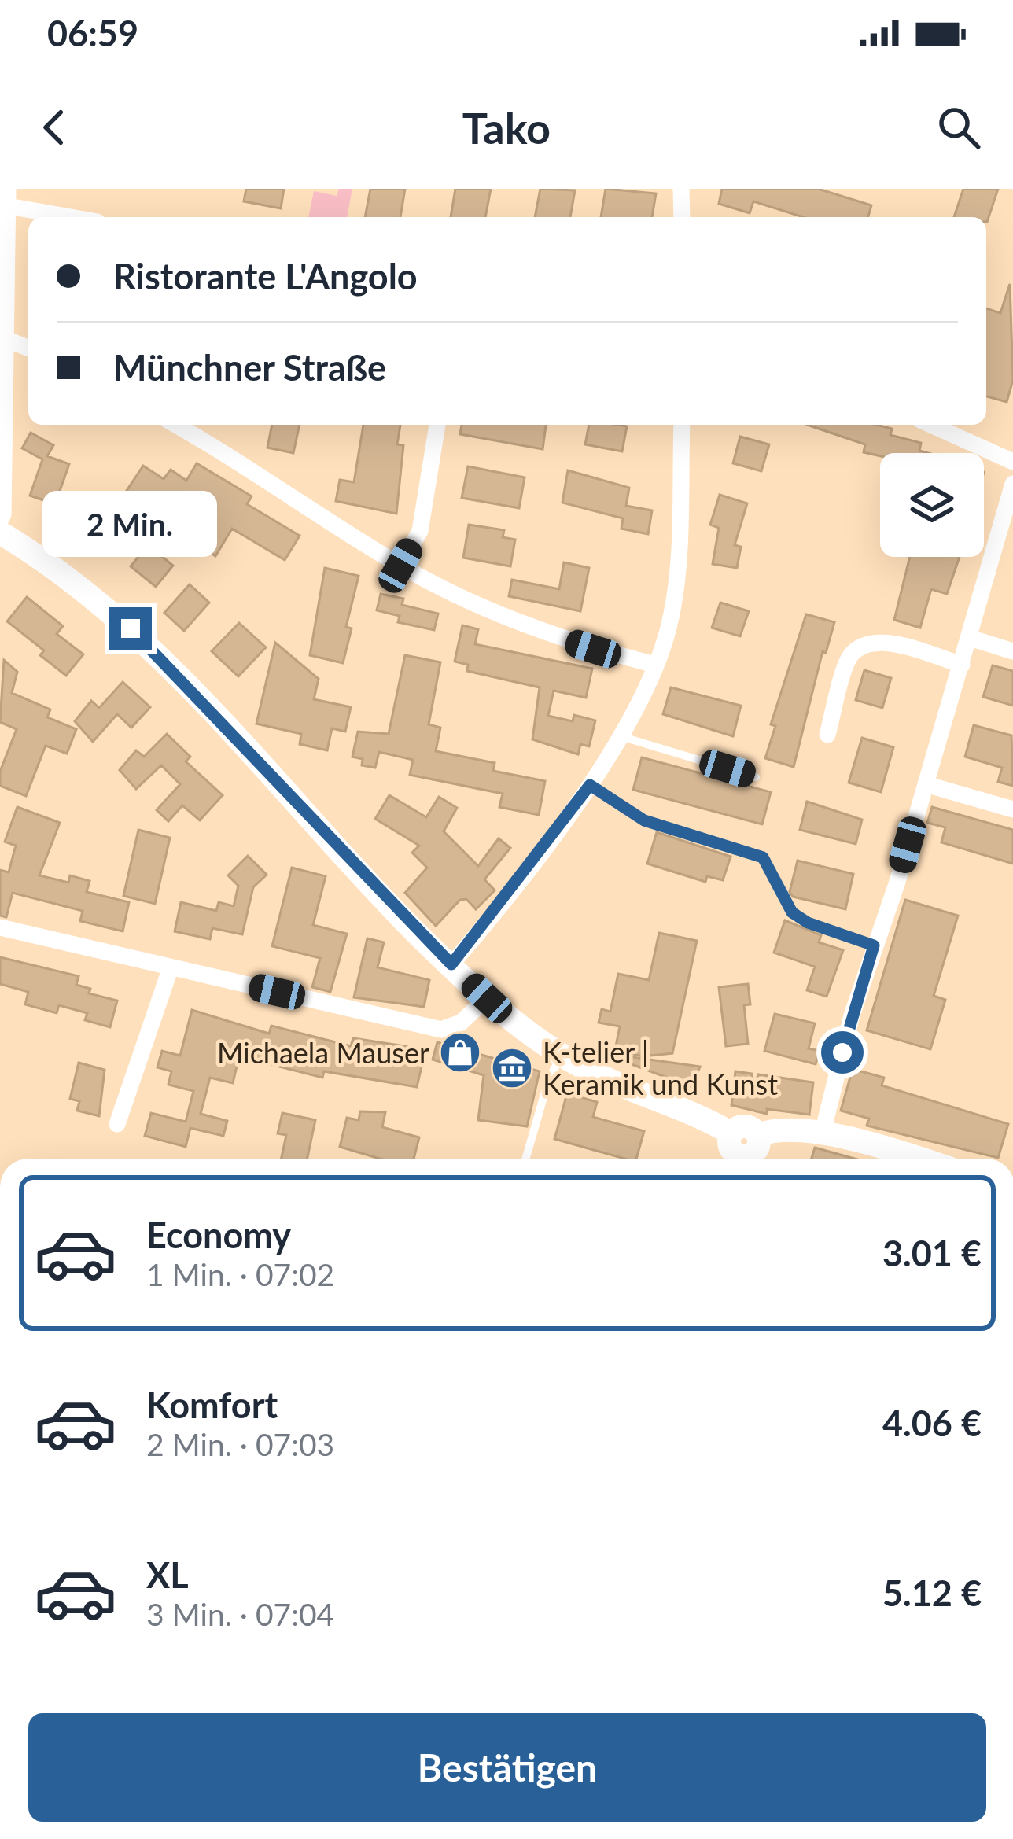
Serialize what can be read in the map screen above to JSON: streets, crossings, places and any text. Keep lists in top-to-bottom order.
{
  "places": {
    "shop": ["Michaela Mauser"],
    "museum": ["K-telier | Keramik und Kunst"]
  },
  "page": {
    "status": "06:59",
    "header": "Tako",
    "banner": ["Ristorante L'Angolo", "Münchner Straße"],
    "bubble": "2 Min.",
    "list": [
      {
        "name": "Economy",
        "note": "1 Min. · 07:02",
        "value": "3.01 €"
      },
      {
        "name": "Komfort",
        "note": "2 Min. · 07:03",
        "value": "4.06 €"
      },
      {
        "name": "XL",
        "note": "3 Min. · 07:04",
        "value": "5.12 €"
      }
    ],
    "buttons": "Bestätigen"
  }
}
